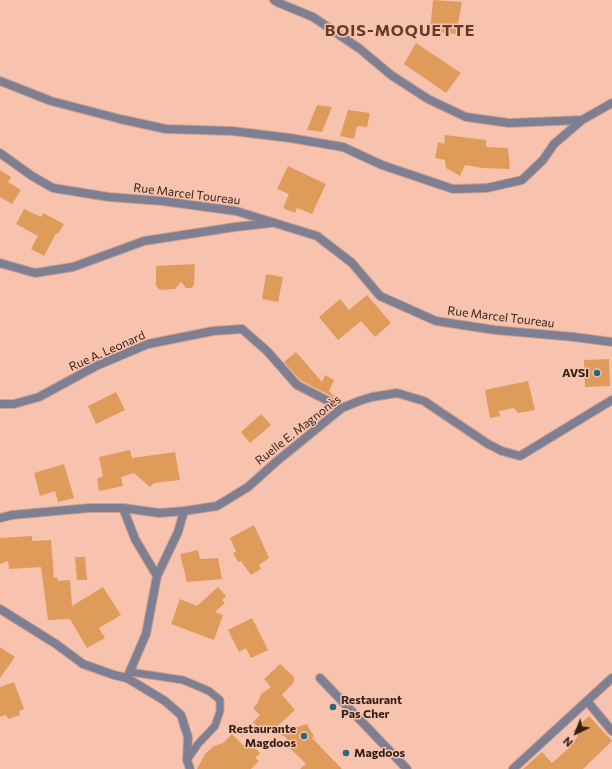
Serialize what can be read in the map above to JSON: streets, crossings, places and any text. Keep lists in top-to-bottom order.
{
  "streets": {
    "street": ["Rue Marcel Toureau", "Rue A. Leonard", "Ruelle E. Magnonès"]
  },
  "crossings": [
    ["Rue A. Leonard", "Ruelle E. Magnonès"]
  ],
  "districts": ["BOIS-MOQUETTE"],
  "places": [
    "AVSI",
    "Restaurant Pas Cher",
    "Restaurante Magdoos",
    "Magdoos"
  ],
  "north": "bottom left"
}
